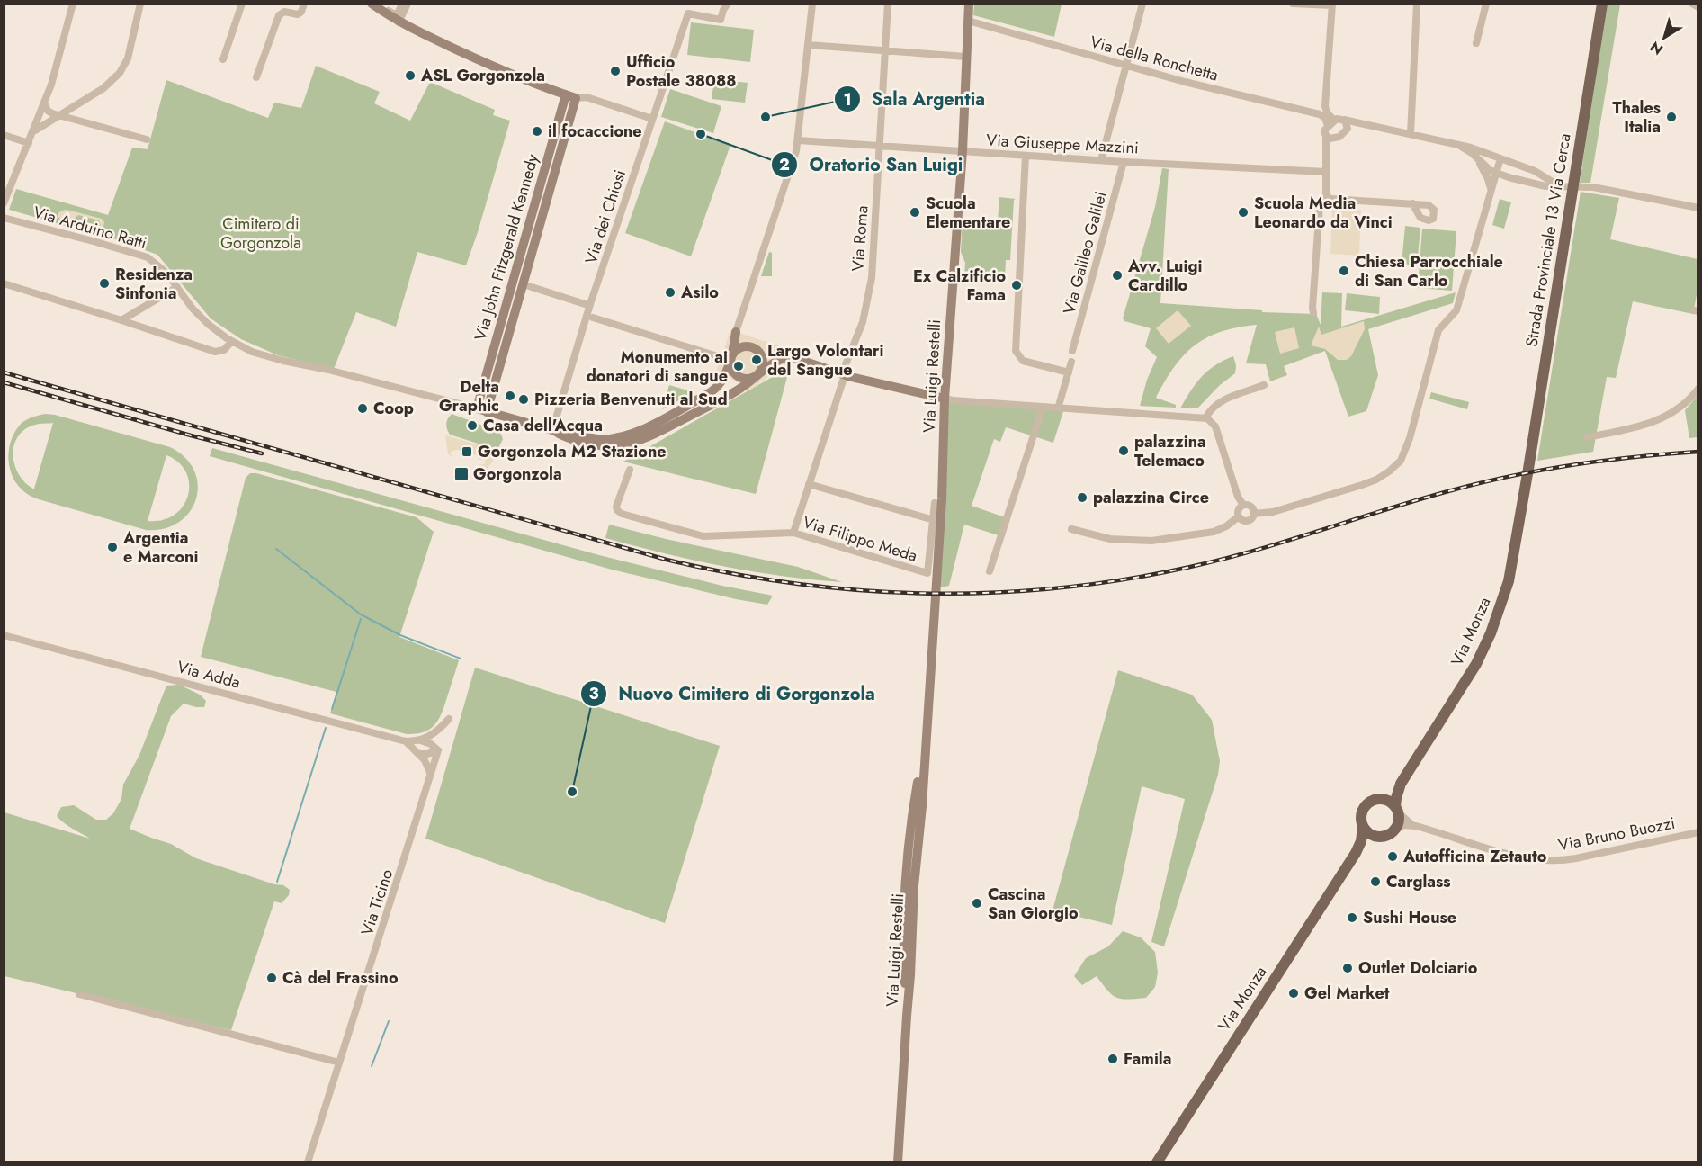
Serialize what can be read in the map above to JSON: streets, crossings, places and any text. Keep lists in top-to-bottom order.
{
  "streets": {
    "main road": ["Strada Provinciale 13 Via Cerca", "Via Monza"],
    "street": [
      "Via della Ronchetta",
      "Via Giuseppe Mazzini",
      "Via dei Chiosi",
      "Via Arduino Ratti",
      "Via Roma",
      "Via John Fitzgerald Kennedy",
      "Via Galileo Galilei",
      "Via Luigi Restelli",
      "Via Filippo Meda",
      "Via Adda",
      "Via Bruno Buozzi",
      "Via Ticino"
    ]
  },
  "crossings": [
    ["Via della Ronchetta", "Via Luigi Restelli"],
    ["Via Giuseppe Mazzini", "Via Roma"],
    ["Via Giuseppe Mazzini", "Via Galileo Galilei"],
    ["Via Giuseppe Mazzini", "Via Luigi Restelli"],
    ["Via Arduino Ratti", "Via John Fitzgerald Kennedy"],
    ["Via Roma", "Via Filippo Meda"],
    ["Strada Provinciale 13 Via Cerca", "Via Monza"],
    ["Via Monza", "Via Bruno Buozzi"],
    ["Via Adda", "Via Ticino"]
  ],
  "parks": ["Cimitero di Gorgonzola"],
  "places": {
    "other": [
      "Ufficio Postale 38088",
      "ASL Gorgonzola",
      "Sala Argentia",
      "Thales Italia",
      "il focaccione",
      "Oratorio San Luigi",
      "Scuola Elementare",
      "Scuola Media Leonardo da Vinci",
      "Chiesa Parrocchiale di San Carlo",
      "Avv. Luigi Cardillo",
      "Residenza Sinfonia",
      "Ex Calzificio Fama",
      "Asilo",
      "Largo Volontari del Sangue",
      "Monumento ai donatori di sangue",
      "Delta Graphic",
      "Pizzeria Benvenuti al Sud",
      "Coop",
      "Casa dell'Acqua",
      "palazzina Telemaco",
      "palazzina Circe",
      "Argentia e Marconi",
      "Nuovo Cimitero di Gorgonzola",
      "Autofficina Zetauto",
      "Carglass",
      "Cascina San Giorgio",
      "Sushi House",
      "Outlet Dolciario",
      "Cà del Frassino",
      "Gel Market",
      "Famila"
    ],
    "transit": ["Gorgonzola M2 Stazione", "Gorgonzola"]
  },
  "north": "bottom left"
}
